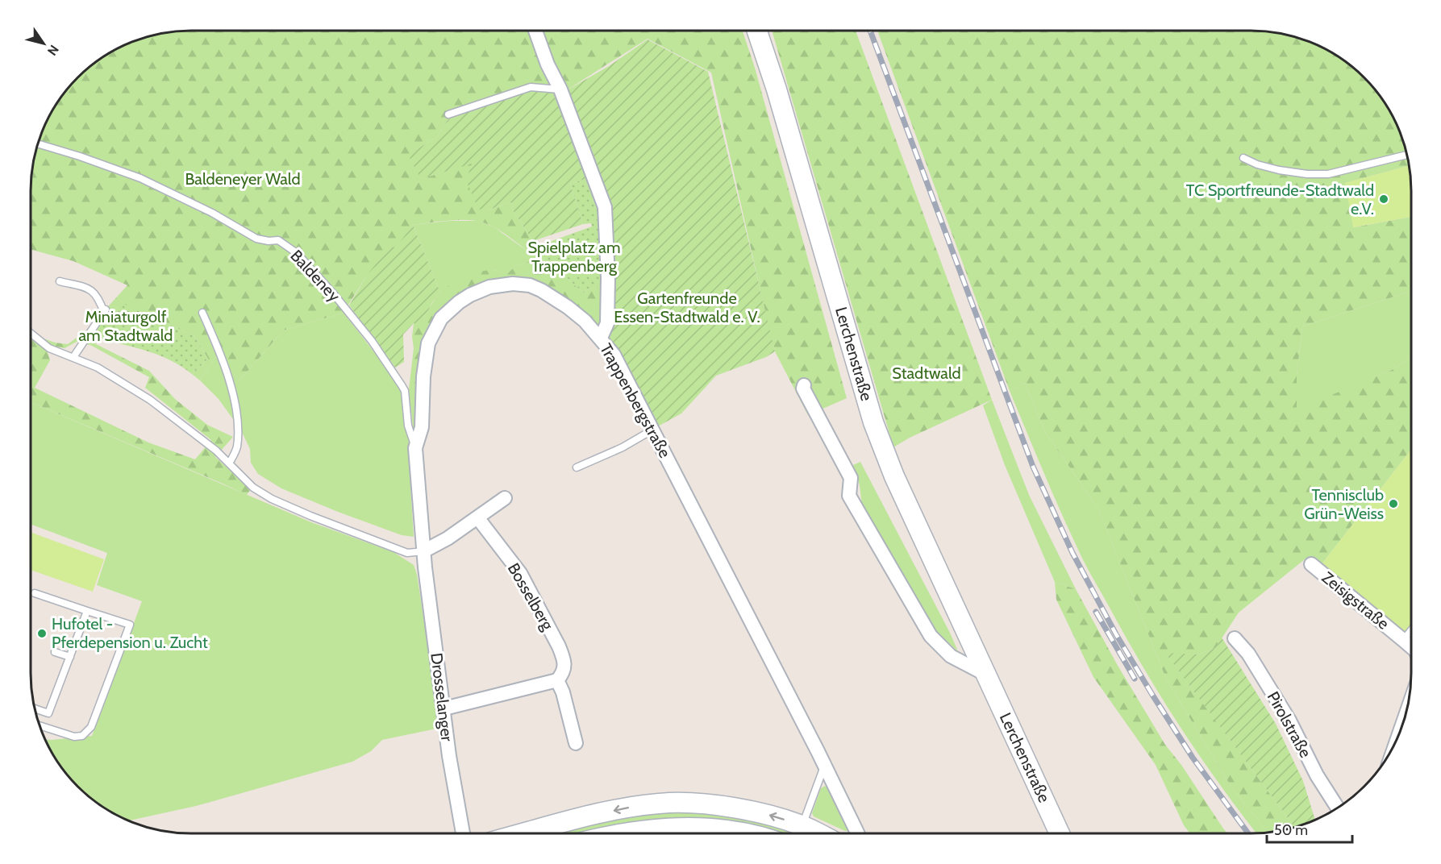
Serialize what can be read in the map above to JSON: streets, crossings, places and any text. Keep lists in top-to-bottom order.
{
  "streets": {
    "main road": ["Lerchenstraße"],
    "street": [
      "Trappenbergstraße",
      "Bosselberg",
      "Zeisigstraße",
      "Drosselanger",
      "Pirolstraße"
    ],
    "lane": ["Baldeney"]
  },
  "crossings": [
    ["Baldeney", "Trappenbergstraße"],
    ["Trappenbergstraße", "Drosselanger"]
  ],
  "parks": [
    "Baldeneyer Wald",
    "Spielplatz am Trappenberg",
    "Gartenfreunde Essen-Stadtwald e. V.",
    "Miniaturgolf am Stadtwald",
    "Stadtwald"
  ],
  "places": ["TC Sportfreunde-Stadtwald e.V.", "Tennisclub Grün-Weiss", "Hufotel - Pferdepension u. Zucht"],
  "scale_bar": "50 m",
  "north": "bottom right"
}
